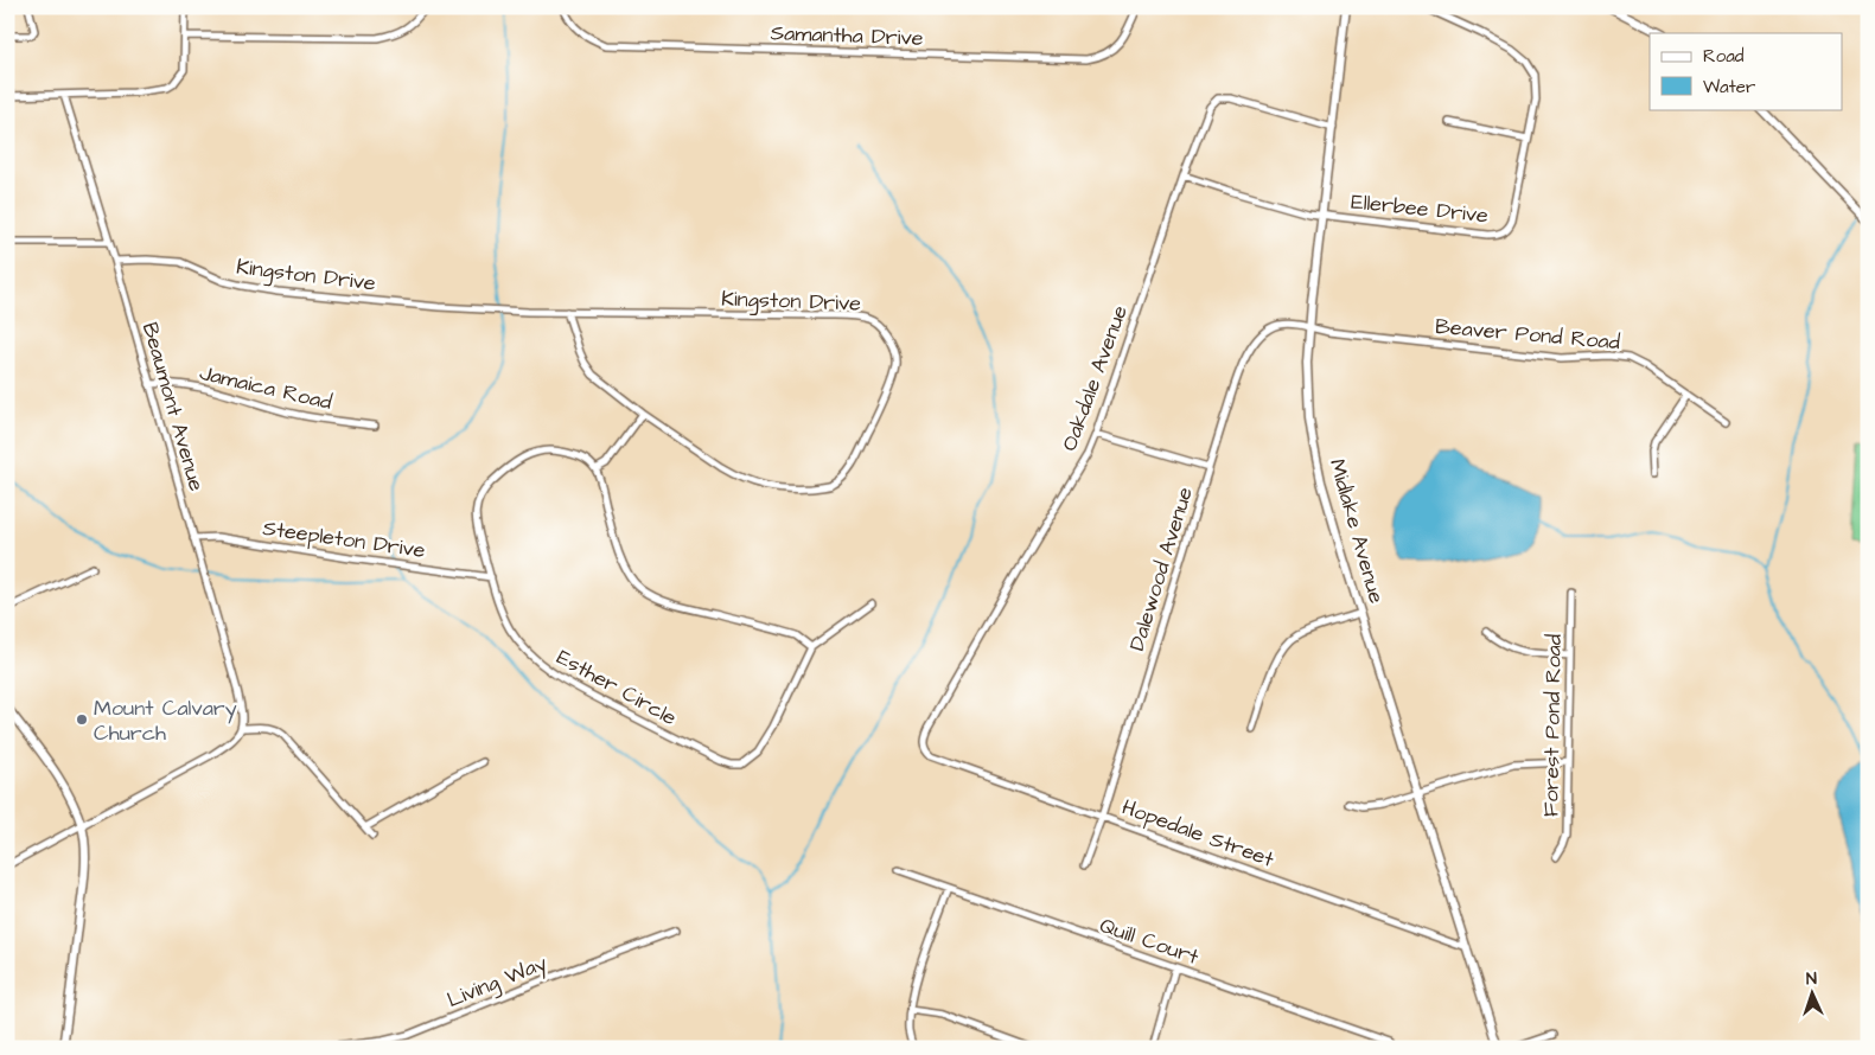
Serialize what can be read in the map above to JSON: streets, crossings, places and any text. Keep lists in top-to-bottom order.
{
  "streets": {
    "street": [
      "Samantha Drive",
      "Ellerbee Drive",
      "Kingston Drive",
      "Beaver Pond Road",
      "Oakdale Avenue",
      "Jamaica Road",
      "Beaumont Avenue",
      "Midlake Avenue",
      "Steepleton Drive",
      "Dalewood Avenue",
      "Esther Circle",
      "Forest Pond Road",
      "Hopedale Street",
      "Quill Court",
      "Living Way"
    ]
  },
  "crossings": [
    ["Ellerbee Drive", "Midlake Avenue"],
    ["Kingston Drive", "Beaumont Avenue"],
    ["Beaver Pond Road", "Midlake Avenue"],
    ["Beaver Pond Road", "Dalewood Avenue"],
    ["Oakdale Avenue", "Midlake Avenue"],
    ["Oakdale Avenue", "Hopedale Street"],
    ["Jamaica Road", "Beaumont Avenue"],
    ["Beaumont Avenue", "Steepleton Drive"],
    ["Midlake Avenue", "Dalewood Avenue"],
    ["Midlake Avenue", "Hopedale Street"],
    ["Steepleton Drive", "Esther Circle"],
    ["Dalewood Avenue", "Hopedale Street"]
  ],
  "places": ["Mount Calvary Church"],
  "legend": ["Road", "Water"],
  "north": "top"
}
